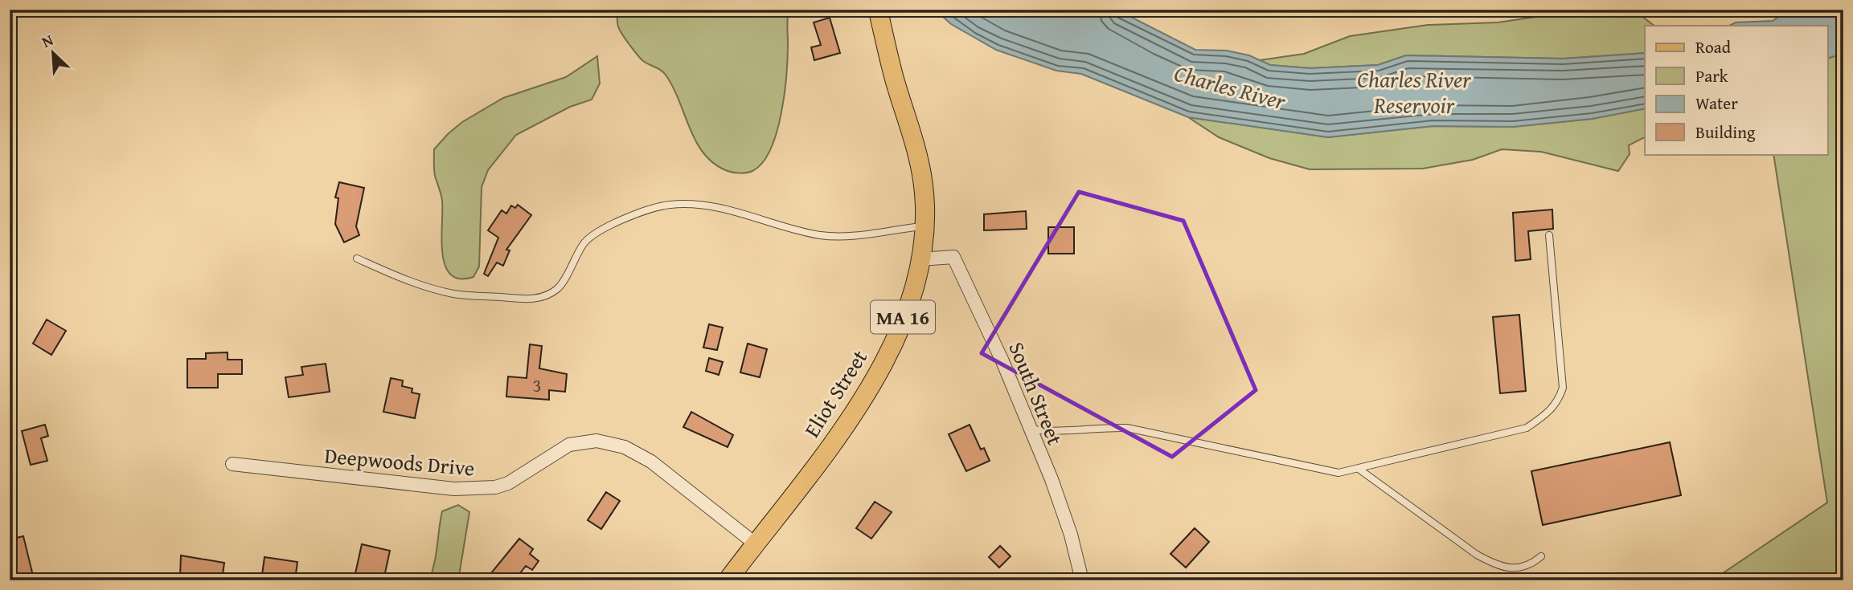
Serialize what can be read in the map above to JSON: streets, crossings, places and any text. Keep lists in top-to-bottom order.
{
  "streets": {
    "main road": ["MA 16", "Eliot Street"],
    "street": ["South Street", "Deepwoods Drive"]
  },
  "crossings": [
    ["Eliot Street", "South Street"],
    ["Eliot Street", "Deepwoods Drive"]
  ],
  "water": ["Charles River Reservoir", "Charles River"],
  "house_numbers": ["3"],
  "legend": [
    "Road",
    "Park",
    "Water",
    "Building"
  ],
  "north": "top left"
}
